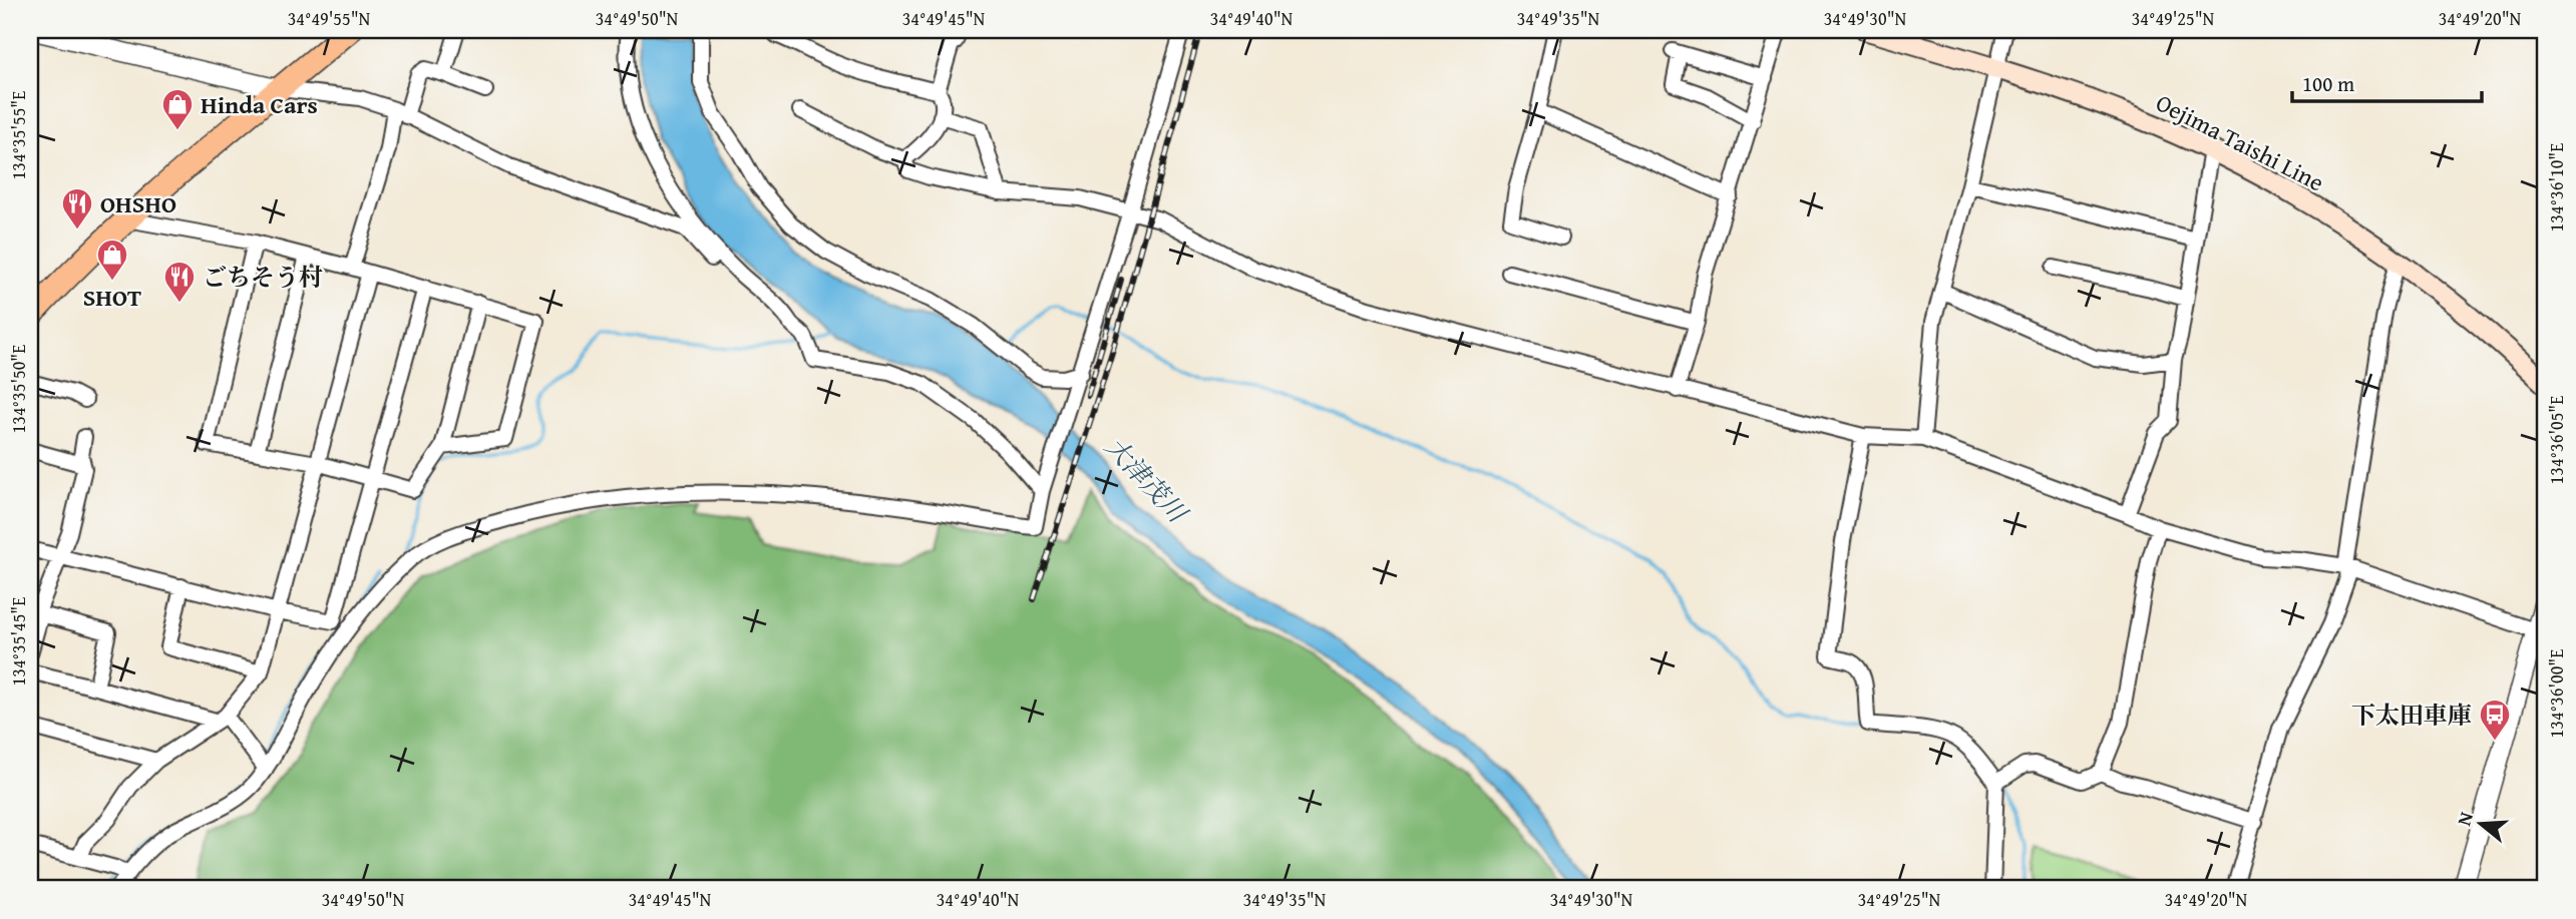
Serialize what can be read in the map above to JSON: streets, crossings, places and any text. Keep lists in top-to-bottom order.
{
  "streets": {
    "main road": ["Oejima Taishi Line"]
  },
  "water": ["大津茂川"],
  "places": {
    "shop": ["Hinda Cars", "SHOT"],
    "restaurant": ["OHSHO", "ごちそう村"],
    "bus stop": ["下太田車庫"]
  },
  "scale_bar": "100 m",
  "north": "left",
  "coordinates": [
    "34°49'55\"N",
    "34°49'50\"N",
    "34°49'45\"N",
    "34°49'40\"N",
    "34°49'35\"N",
    "34°49'30\"N",
    "34°49'25\"N",
    "34°49'20\"N",
    "134°35'55\"E",
    "134°36'10\"E",
    "134°35'50\"E",
    "134°36'05\"E",
    "134°35'45\"E",
    "134°36'00\"E"
  ]
}
